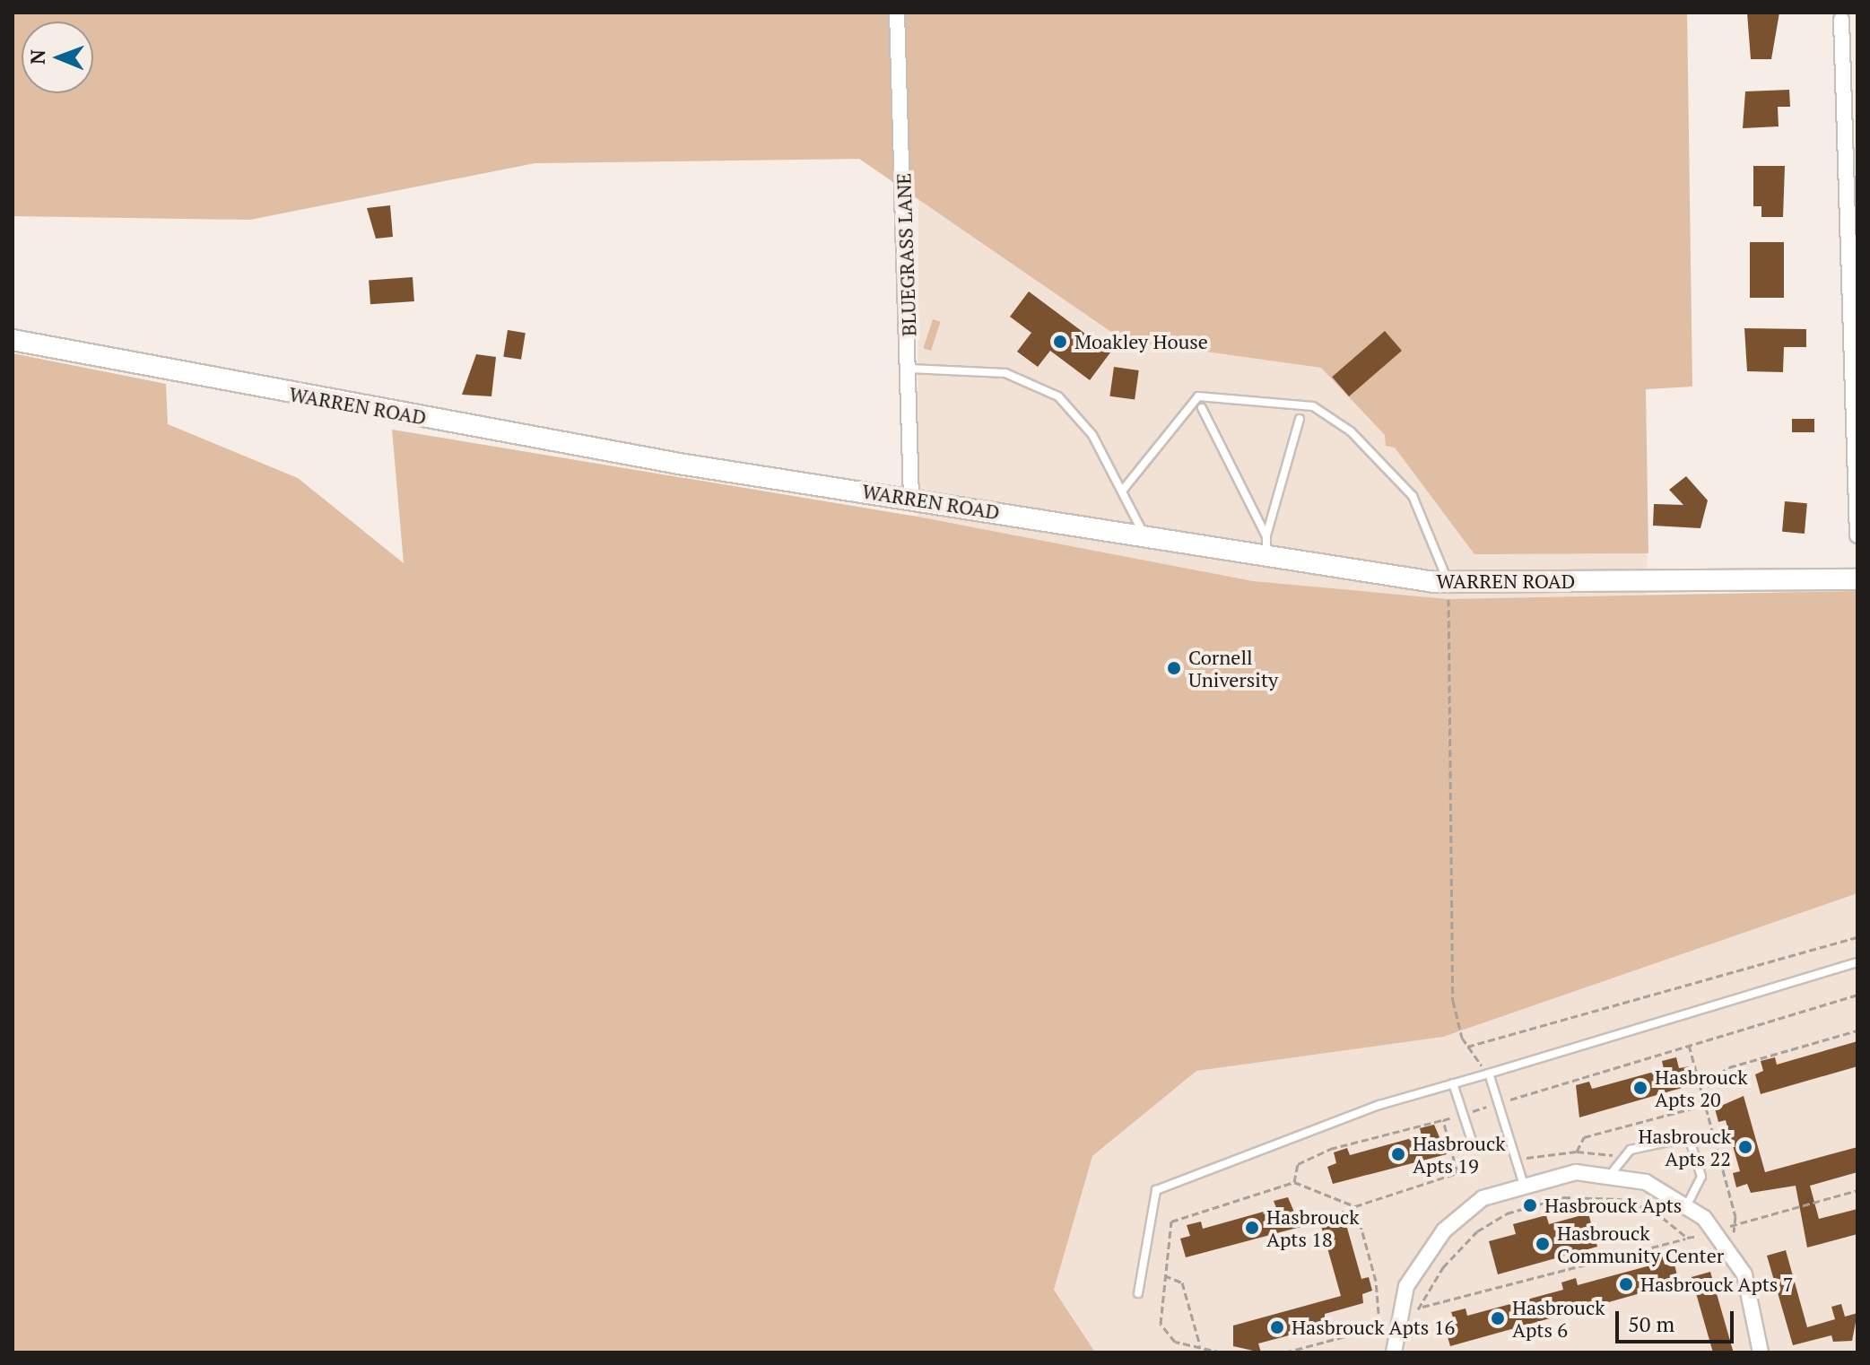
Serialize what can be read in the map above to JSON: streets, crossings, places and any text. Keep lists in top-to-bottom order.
{
  "streets": {
    "street": ["BLUEGRASS LANE", "WARREN ROAD"]
  },
  "crossings": [
    ["BLUEGRASS LANE", "WARREN ROAD"]
  ],
  "places": [
    "Moakley House",
    "Cornell University",
    "Hasbrouck Apts 20",
    "Hasbrouck Apts 22",
    "Hasbrouck Apts 19",
    "Hasbrouck Apts",
    "Hasbrouck Apts 18",
    "Hasbrouck Community Center",
    "Hasbrouck Apts 7",
    "Hasbrouck Apts 6",
    "Hasbrouck Apts 16"
  ],
  "scale_bar": "50 m",
  "north": "left"
}
